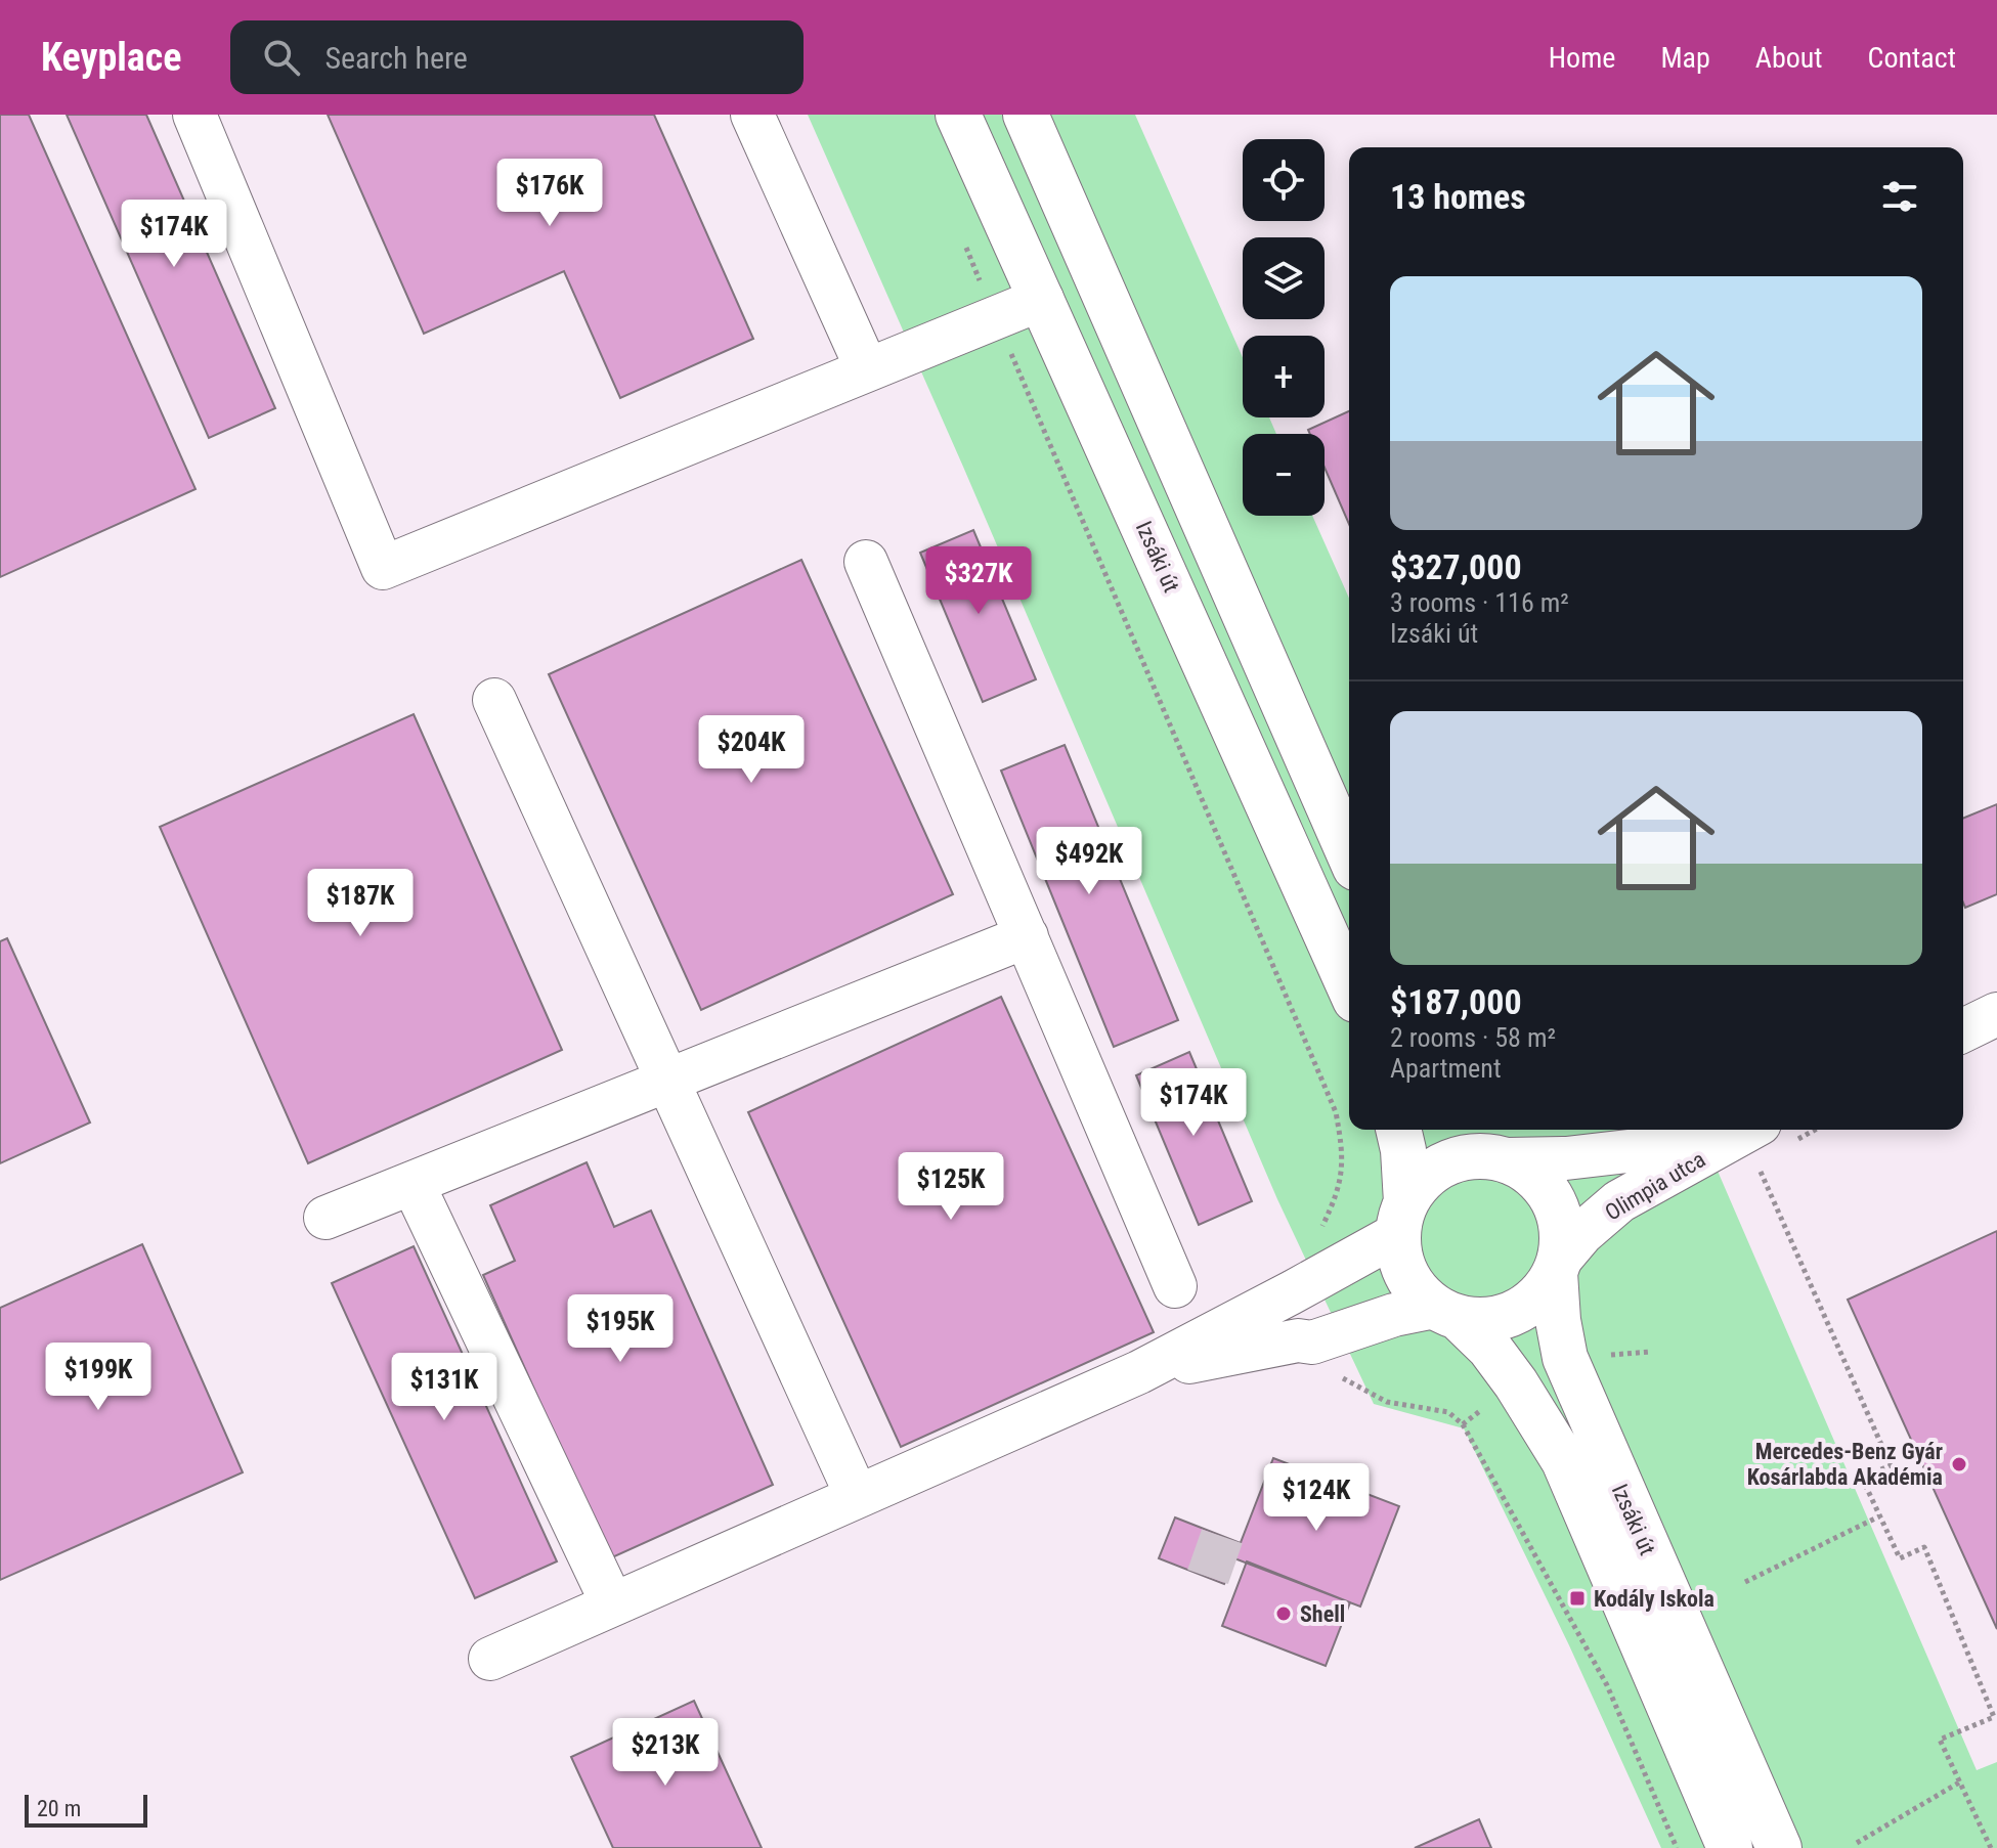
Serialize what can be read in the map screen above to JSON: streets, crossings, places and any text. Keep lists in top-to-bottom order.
{
  "streets": {
    "main road": ["Izsáki út"],
    "street": ["Olimpia utca"]
  },
  "crossings": [
    ["Izsáki út", "Olimpia utca"]
  ],
  "places": {
    "other": ["Mercedes-Benz Gyár Kosárlabda Akadémia", "Shell"],
    "transit": ["Kodály Iskola"]
  },
  "scale_bar": "20 m",
  "page": {
    "header": "Keyplace",
    "search": "Search here",
    "nav": [
      "Home",
      "Map",
      "About",
      "Contact"
    ],
    "map_buttons": ["+", "−"],
    "heading": "13 homes",
    "price": [
      "$176K",
      "$174K",
      "$327K",
      "$204K",
      "$492K",
      "$187K",
      "$174K",
      "$125K",
      "$195K",
      "$199K",
      "$131K",
      "$124K",
      "$213K"
    ],
    "list": [
      {
        "name": "$327,000",
        "note": "3 rooms · 116 m² · Izsáki út"
      },
      {
        "name": "$187,000",
        "note": "2 rooms · 58 m² · Apartment"
      }
    ],
    "scale": "20 m"
  }
}
